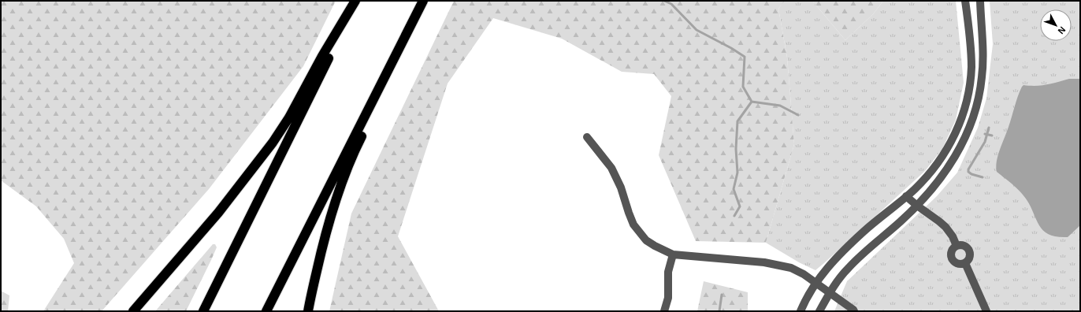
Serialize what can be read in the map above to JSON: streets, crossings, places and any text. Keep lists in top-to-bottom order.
{
  "north": "bottom right"
}
